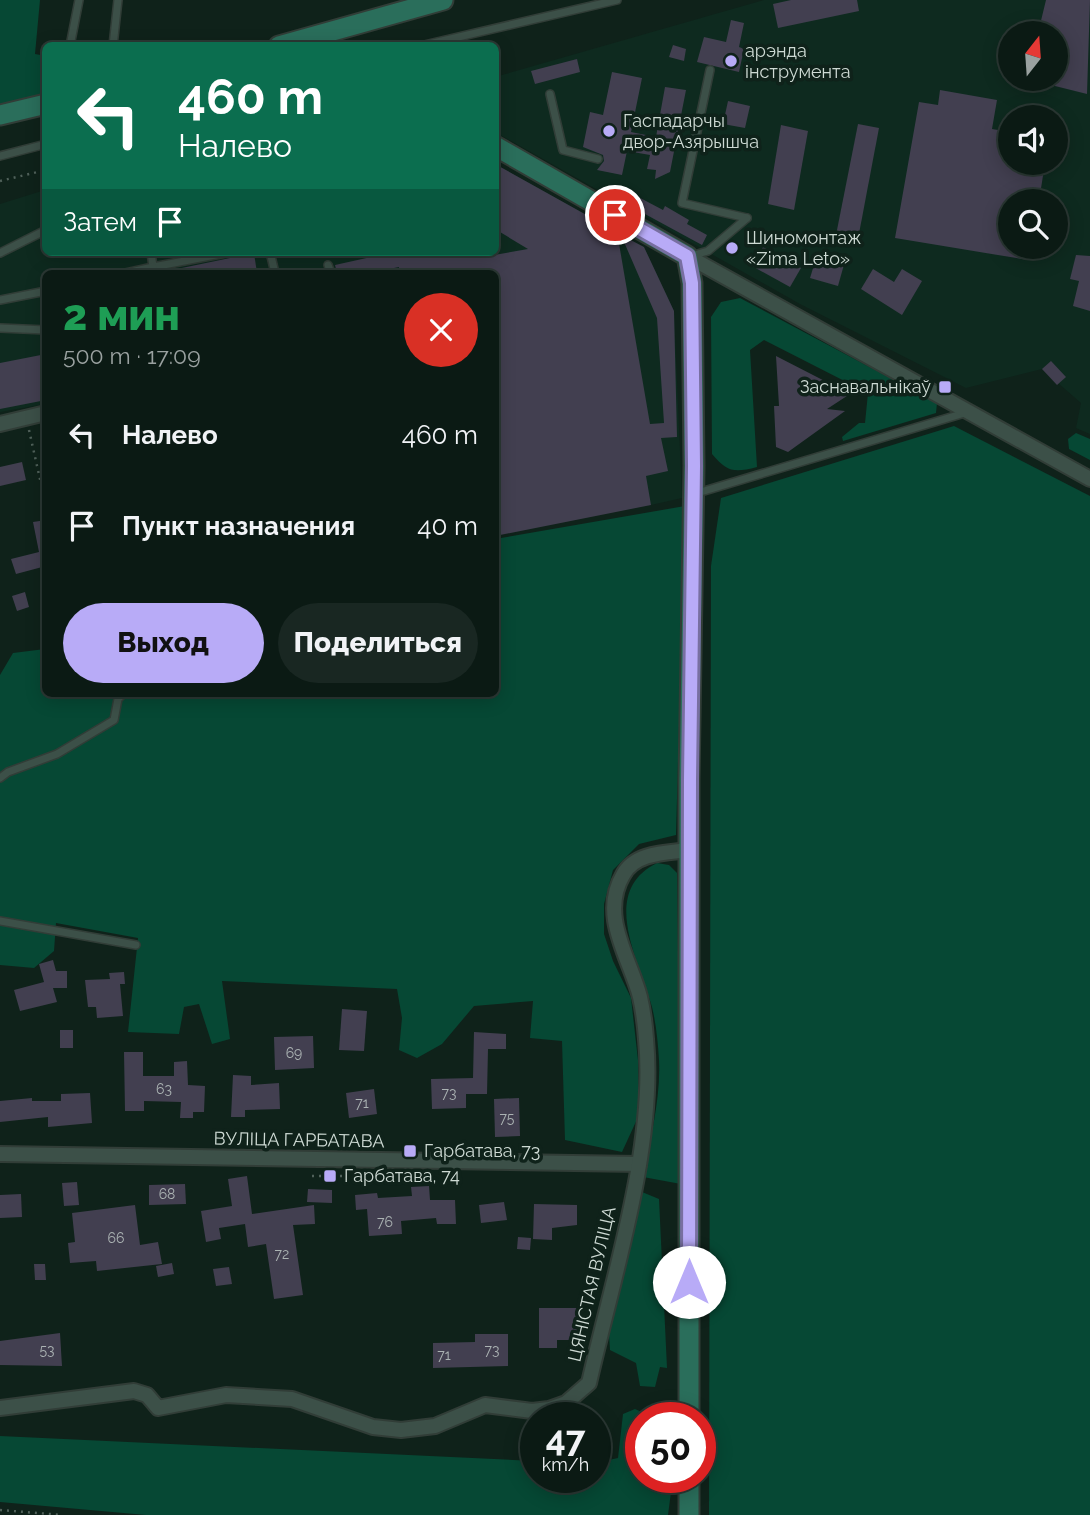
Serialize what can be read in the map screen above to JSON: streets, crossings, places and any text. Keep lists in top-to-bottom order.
{
  "streets": {
    "street": ["ВУЛІЦА ГАРБАТАВА", "ЦЯНІСТАЯ ВУЛІЦА"]
  },
  "crossings": [
    ["ВУЛІЦА ГАРБАТАВА", "ЦЯНІСТАЯ ВУЛІЦА"]
  ],
  "places": {
    "other": ["арэнда інструмента", "Гаспадарчы двор-Азярышча", "Шиномонтаж «Zima Leto»"],
    "transit": ["Заснавальнікаў", "Гарбатава, 73", "Гарбатава, 74"]
  },
  "house_numbers": [
    "69",
    "63",
    "73",
    "71",
    "75",
    "68",
    "76",
    "66",
    "72",
    "53",
    "73",
    "71"
  ],
  "north": "top",
  "page": {
    "turn": ["460 m", "Налево"],
    "then": "Затем",
    "heading": ["2 мин", "500 m · 17:09"],
    "list": [
      {
        "name": "Налево",
        "value": "460 m"
      },
      {
        "name": "Пункт назначения",
        "value": "40 m"
      }
    ],
    "buttons": ["Выход", "Поделиться"],
    "speed": "47 km/h",
    "limit": "50"
  }
}
